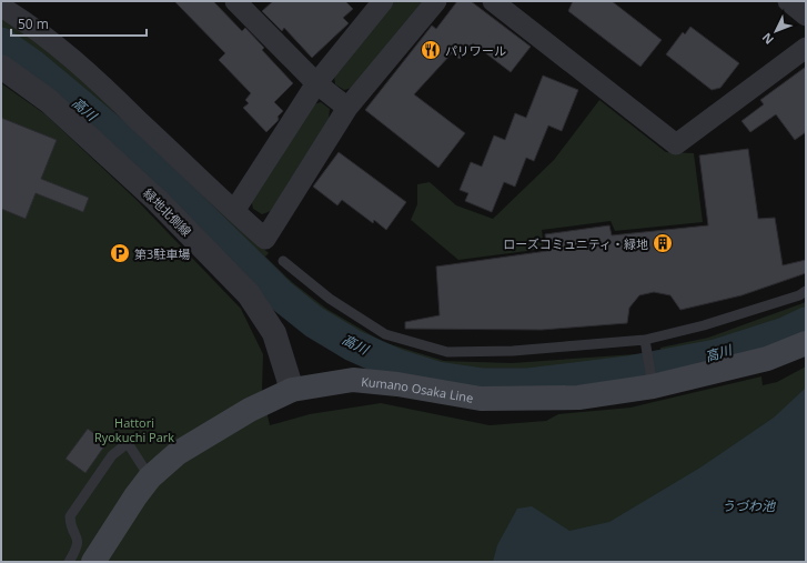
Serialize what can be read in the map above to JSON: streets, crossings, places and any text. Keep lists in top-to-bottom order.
{
  "streets": {
    "main road": ["Kumano Osaka Line"],
    "street": ["緑地北側線"]
  },
  "crossings": [
    ["緑地北側線", "Kumano Osaka Line"]
  ],
  "water": ["高川", "うづわ池"],
  "parks": ["Hattori Ryokuchi Park"],
  "places": {
    "restaurant": ["パリワール"],
    "building": ["ローズコミュニティ・緑地"],
    "parking": ["第3駐車場"]
  },
  "scale_bar": "50 m",
  "north": "bottom left"
}
